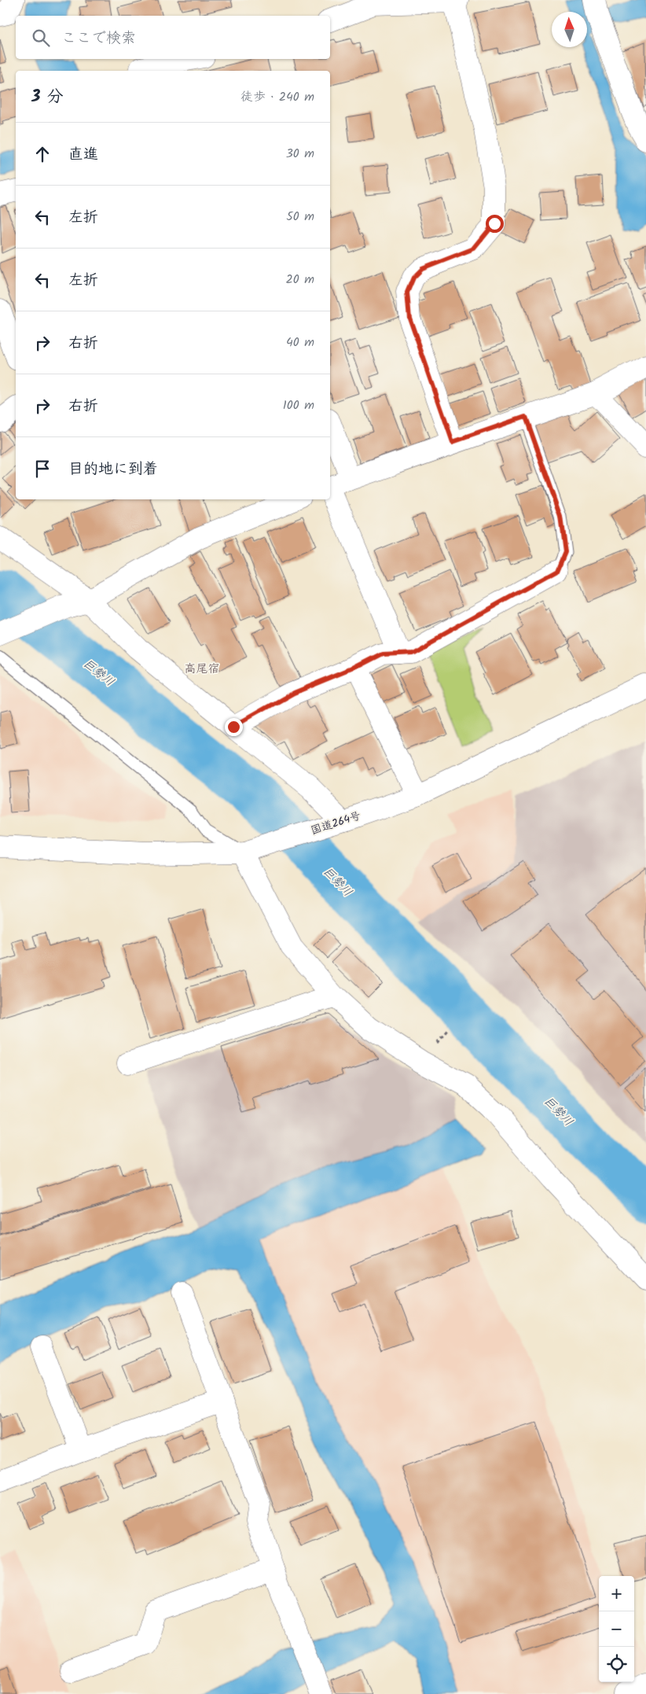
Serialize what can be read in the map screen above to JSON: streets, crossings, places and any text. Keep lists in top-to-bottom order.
{
  "streets": {
    "main road": ["国道264号"]
  },
  "districts": ["高尾宿"],
  "water": ["巨勢川"],
  "north": "top",
  "page": {
    "search": "ここで検索",
    "heading": ["3 分", "徒歩 · 240 m"],
    "list": [
      ["直進", "30 m"],
      ["左折", "50 m"],
      ["左折", "20 m"],
      ["右折", "40 m"],
      ["右折", "100 m"],
      "目的地に到着"
    ],
    "map_buttons": ["+", "−"]
  }
}
